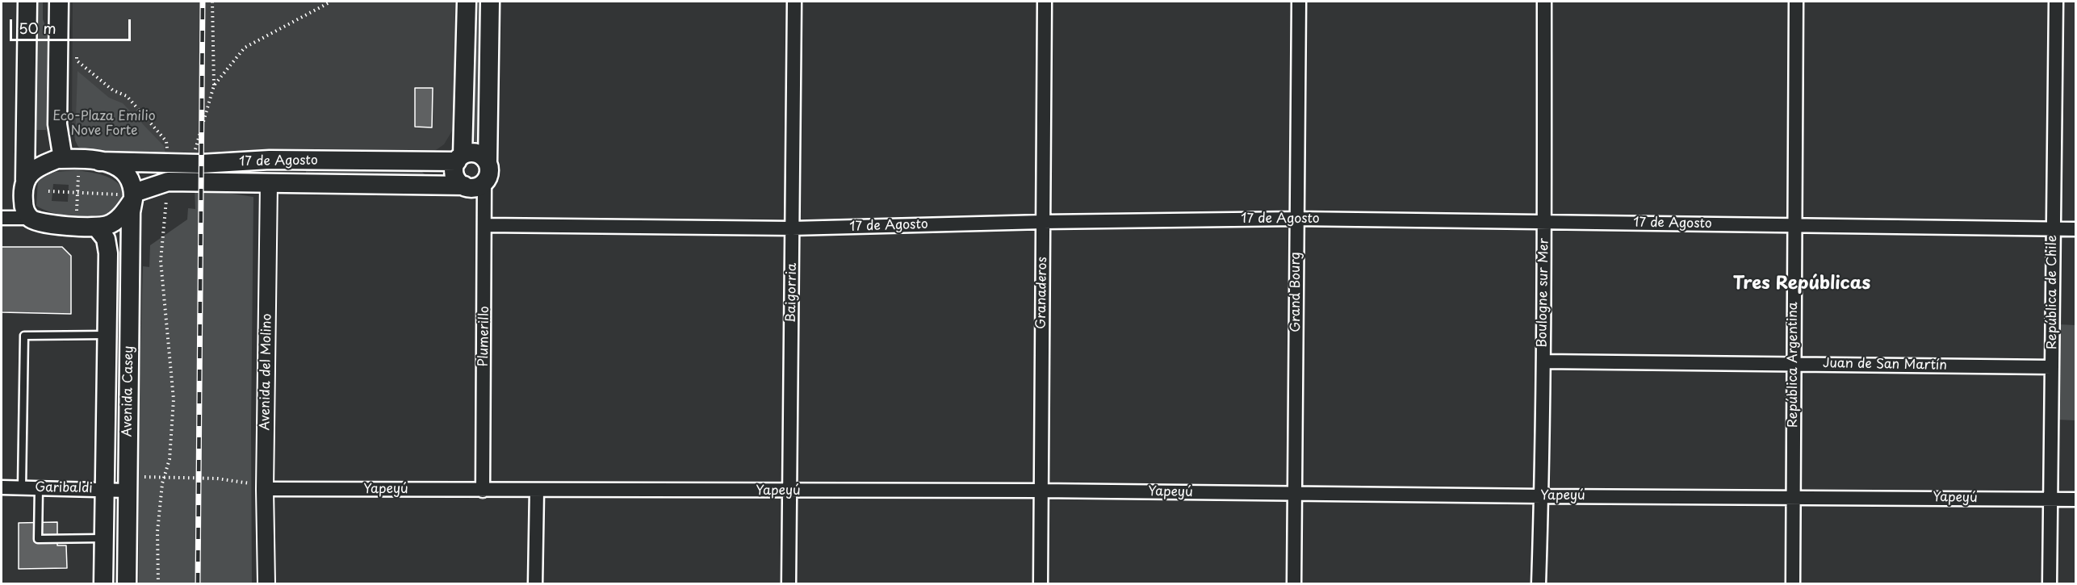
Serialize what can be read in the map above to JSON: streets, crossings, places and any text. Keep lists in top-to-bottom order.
{
  "streets": {
    "main road": ["17 de Agosto", "Avenida del Molino", "Avenida Casey"],
    "street": [
      "Grand Bourg",
      "República de Chile",
      "Baigorria",
      "Granaderos",
      "Boulogne sur Mer",
      "Plumerillo",
      "República Argentina",
      "Juan de San Martín",
      "Garibaldi",
      "Yapeyú"
    ]
  },
  "crossings": [
    ["17 de Agosto", "Grand Bourg"],
    ["17 de Agosto", "República de Chile"],
    ["17 de Agosto", "Baigorria"],
    ["17 de Agosto", "Granaderos"],
    ["17 de Agosto", "Boulogne sur Mer"],
    ["17 de Agosto", "Plumerillo"],
    ["17 de Agosto", "República Argentina"],
    ["17 de Agosto", "Avenida del Molino"],
    ["17 de Agosto", "Avenida Casey"],
    ["Grand Bourg", "Yapeyú"],
    ["República de Chile", "Juan de San Martín"],
    ["República de Chile", "Yapeyú"],
    ["Baigorria", "Yapeyú"],
    ["Granaderos", "Yapeyú"],
    ["Boulogne sur Mer", "Juan de San Martín"],
    ["Boulogne sur Mer", "Yapeyú"],
    ["Plumerillo", "Yapeyú"],
    ["República Argentina", "Juan de San Martín"],
    ["República Argentina", "Yapeyú"],
    ["Avenida del Molino", "Yapeyú"],
    ["Avenida Casey", "Garibaldi"]
  ],
  "districts": ["Tres Repúblicas"],
  "parks": ["Eco-Plaza Emilio Nove Forte"],
  "scale_bar": "50 m"
}
